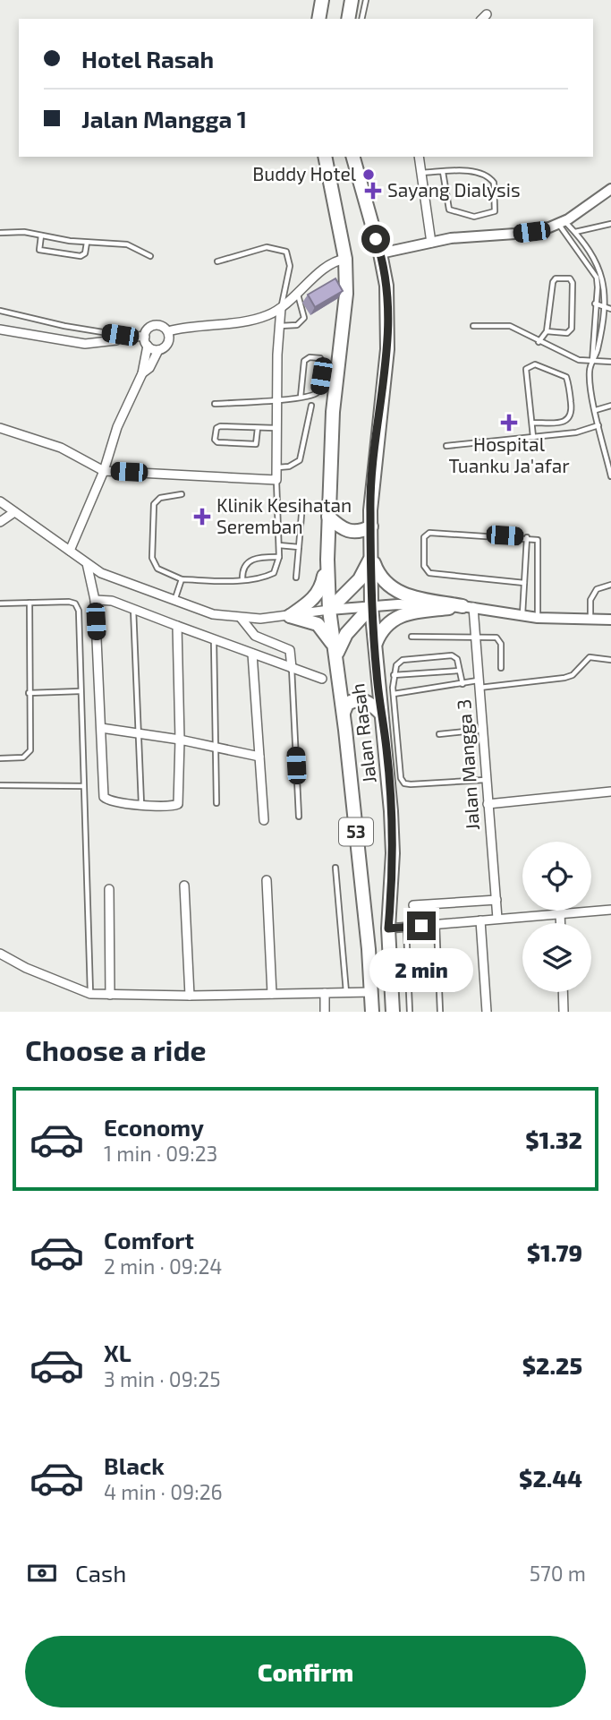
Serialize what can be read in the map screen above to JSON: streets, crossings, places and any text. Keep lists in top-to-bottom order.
{
  "streets": {
    "highway": ["Jalan Rasah", "53"],
    "street": ["Jalan Mangga 3"]
  },
  "places": {
    "other": ["Buddy Hotel"],
    "health": ["Sayang Dialysis", "Hospital Tuanku Ja'afar", "Klinik Kesihatan Seremban"]
  },
  "page": {
    "banner": ["Hotel Rasah", "Jalan Mangga 1"],
    "bubble": "2 min",
    "heading": "Choose a ride",
    "list": [
      {
        "name": "Economy",
        "note": "1 min · 09:23",
        "value": "$1.32"
      },
      {
        "name": "Comfort",
        "note": "2 min · 09:24",
        "value": "$1.79"
      },
      {
        "name": "XL",
        "note": "3 min · 09:25",
        "value": "$2.25"
      },
      {
        "name": "Black",
        "note": "4 min · 09:26",
        "value": "$2.44"
      }
    ],
    "pay": ["Cash", "570 m"],
    "buttons": "Confirm"
  }
}
